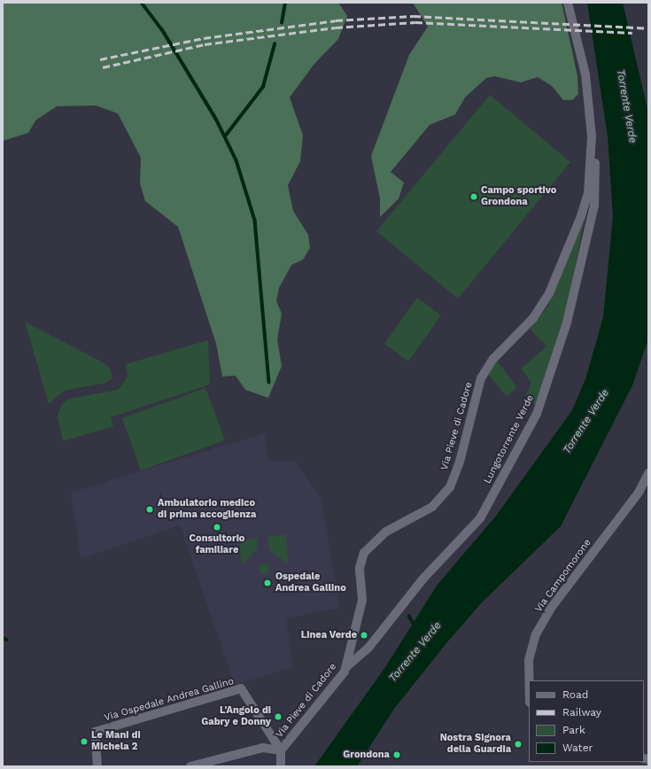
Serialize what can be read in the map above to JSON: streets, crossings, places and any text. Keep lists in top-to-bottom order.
{
  "streets": {
    "street": [
      "Via Pieve di Cadore",
      "Lungotorrente Verde",
      "Via Campomorone",
      "Via Ospedale Andrea Gallino"
    ]
  },
  "crossings": [
    ["Via Pieve di Cadore", "Lungotorrente Verde"],
    ["Via Pieve di Cadore", "Via Ospedale Andrea Gallino"]
  ],
  "water": ["Torrente Verde"],
  "places": [
    "Campo sportivo Grondona",
    "Ambulatorio medico di prima accoglienza",
    "Consultorio familiare",
    "Ospedale Andrea Gallino",
    "Linea Verde",
    "L'Angolo di Gabry e Donny",
    "Le Mani di Michela 2",
    "Nostra Signora della Guardia",
    "Grondona"
  ],
  "legend": [
    "Road",
    "Railway",
    "Park",
    "Water"
  ]
}
